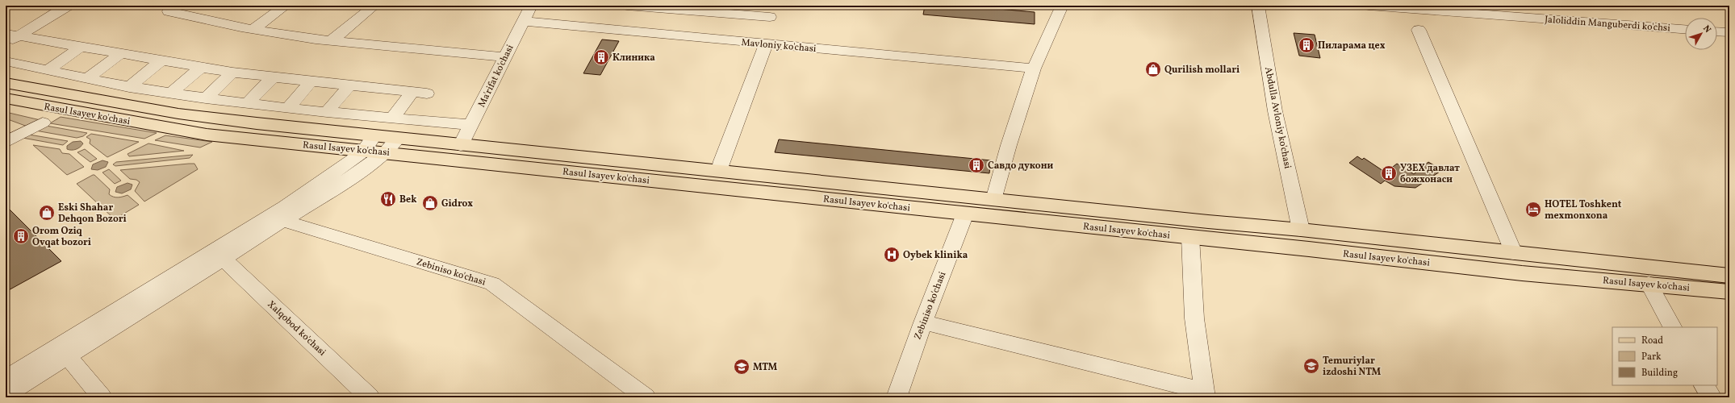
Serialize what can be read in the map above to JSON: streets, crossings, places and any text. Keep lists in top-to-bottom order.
{
  "streets": {
    "main road": ["Rasul Isayev ko'chasi"],
    "street": [
      "Jaloliddin Manguberdi ko'chsi",
      "Mavloniy ko'chasi",
      "Ma'rifat ko'chasi",
      "Abdulla Avloniy ko'chasi",
      "Zebiniso ko'chasi",
      "Xalqobod ko'chasi"
    ]
  },
  "crossings": [
    ["Mavloniy ko'chasi", "Ma'rifat ko'chasi"],
    ["Ma'rifat ko'chasi", "Rasul Isayev ko'chasi"],
    ["Rasul Isayev ko'chasi", "Abdulla Avloniy ko'chasi"],
    ["Rasul Isayev ko'chasi", "Zebiniso ko'chasi"]
  ],
  "places": {
    "building": [
      "Пиларама цех",
      "Клиника",
      "Савдо дукони",
      "УЗЕХ давлат божхонаси",
      "Orom Oziq Ovqat bozori"
    ],
    "shop": ["Qurilish mollari", "Gidrox", "Eski Shahar Dehqon Bozori"],
    "restaurant": ["Bek"],
    "hotel": ["HOTEL Toshkent mexmonxona"],
    "hospital": ["Oybek klinika"],
    "school or university": ["Temuriylar izdoshi NTM", "MTM"]
  },
  "legend": ["Road", "Park", "Building"],
  "north": "top right"
}
